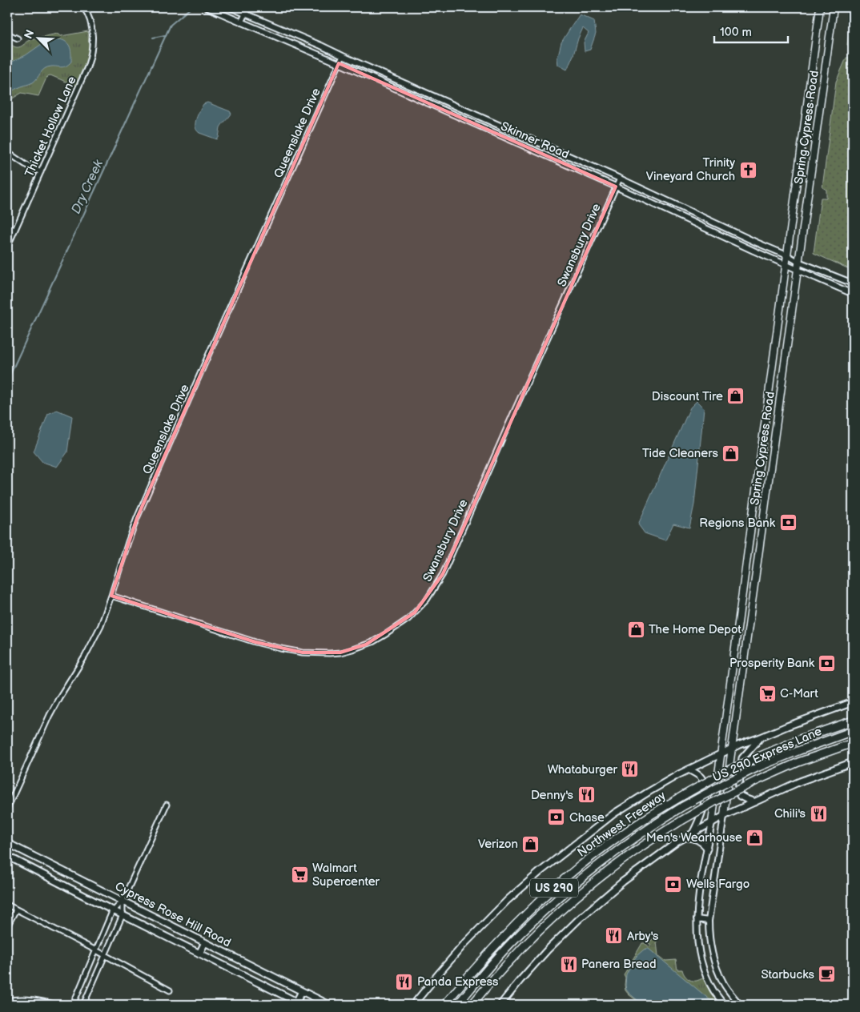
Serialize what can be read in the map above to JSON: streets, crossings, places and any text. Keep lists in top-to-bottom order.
{
  "streets": {
    "highway": ["US 290 Express Lane", "Northwest Freeway", "US 290"],
    "main road": ["Spring Cypress Road", "Cypress Rose Hill Road"],
    "street": [
      "Thicket Hollow Lane",
      "Queenslake Drive",
      "Skinner Road",
      "Swansbury Drive"
    ]
  },
  "crossings": [
    ["Spring Cypress Road", "Skinner Road"],
    ["Queenslake Drive", "Skinner Road"],
    ["Queenslake Drive", "Swansbury Drive"],
    ["Skinner Road", "Swansbury Drive"]
  ],
  "water": ["Dry Creek"],
  "places": {
    "church": ["Trinity Vineyard Church"],
    "shop": [
      "Discount Tire",
      "Tide Cleaners",
      "The Home Depot",
      "Men's Wearhouse",
      "Verizon"
    ],
    "bank": [
      "Regions Bank",
      "Prosperity Bank",
      "Chase",
      "Wells Fargo"
    ],
    "supermarket": ["C-Mart", "Walmart Supercenter"],
    "restaurant": [
      "Whataburger",
      "Denny's",
      "Chili's",
      "Arby's",
      "Panera Bread",
      "Panda Express"
    ],
    "cafe": ["Starbucks"]
  },
  "scale_bar": "100 m",
  "north": "top left"
}
